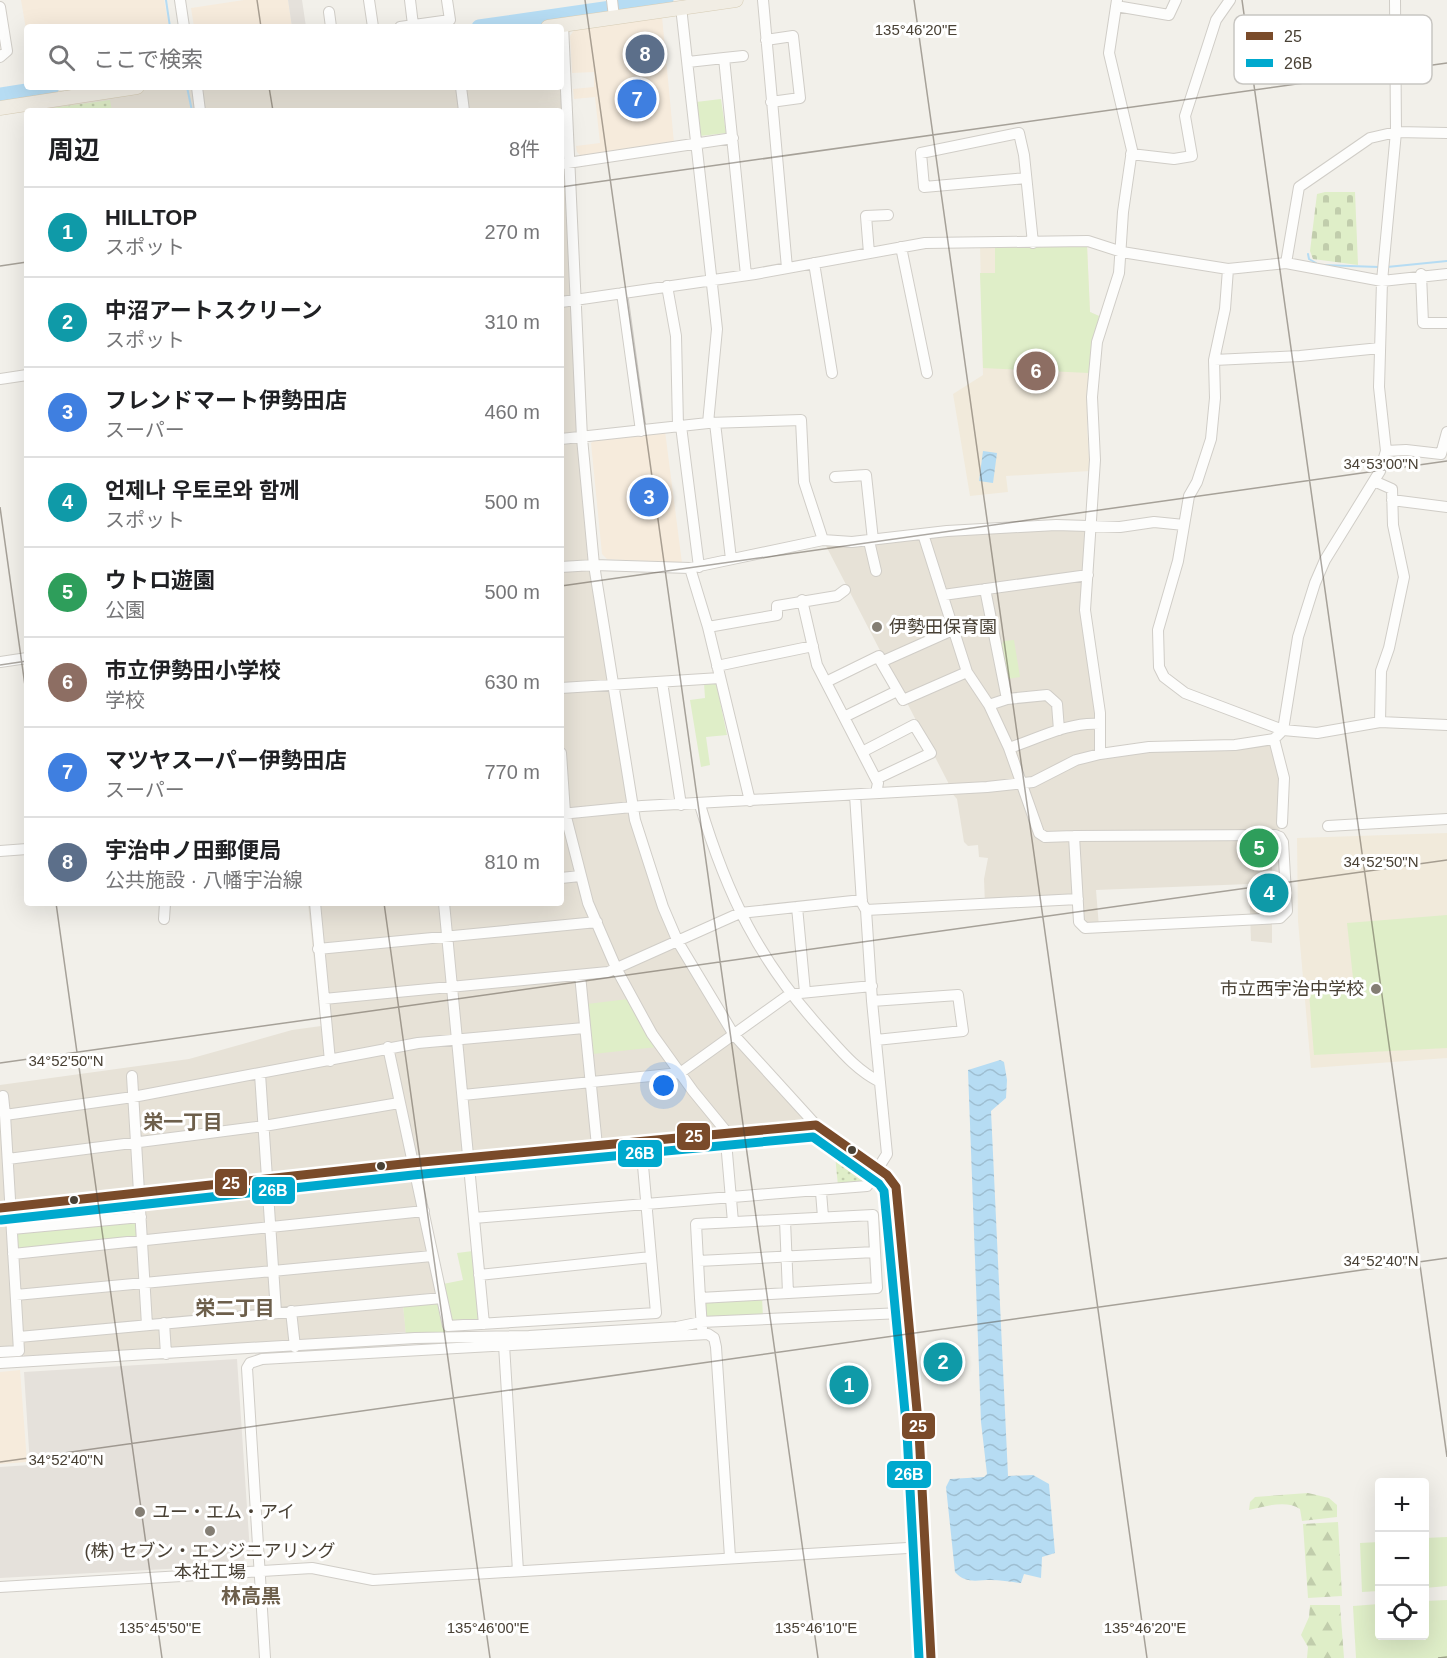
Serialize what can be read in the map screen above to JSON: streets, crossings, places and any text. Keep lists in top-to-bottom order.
{
  "districts": ["栄一丁目", "栄二丁目", "林高黒"],
  "places": [
    "伊勢田保育園",
    "市立西宇治中学校",
    "ユー・エム・アイ",
    "(株) セブン・エンジニアリング 本社工場"
  ],
  "lines": ["transit line 25", "transit line 26B"],
  "legend": ["25", "26B"],
  "page": {
    "search": "ここで検索",
    "pins": [
      "8",
      "7",
      "6",
      "3",
      "5",
      "4",
      "2",
      "1"
    ],
    "heading": ["周辺", "8件"],
    "list": [
      {
        "mark": "1",
        "name": "HILLTOP",
        "note": "スポット",
        "value": "270 m"
      },
      {
        "mark": "2",
        "name": "中沼アートスクリーン",
        "note": "スポット",
        "value": "310 m"
      },
      {
        "mark": "3",
        "name": "フレンドマート伊勢田店",
        "note": "スーパー",
        "value": "460 m"
      },
      {
        "mark": "4",
        "name": "언제나 우토로와 함께",
        "note": "スポット",
        "value": "500 m"
      },
      {
        "mark": "5",
        "name": "ウトロ遊園",
        "note": "公園",
        "value": "500 m"
      },
      {
        "mark": "6",
        "name": "市立伊勢田小学校",
        "note": "学校",
        "value": "630 m"
      },
      {
        "mark": "7",
        "name": "マツヤスーパー伊勢田店",
        "note": "スーパー",
        "value": "770 m"
      },
      {
        "mark": "8",
        "name": "宇治中ノ田郵便局",
        "note": "公共施設 · 八幡宇治線",
        "value": "810 m"
      }
    ],
    "map_buttons": ["+", "−"]
  },
  "coordinates": [
    "135°46'20\"E",
    "34°53'00\"N",
    "34°52'50\"N",
    "34°52'40\"N",
    "135°45'50\"E",
    "135°46'00\"E",
    "135°46'10\"E"
  ]
}
